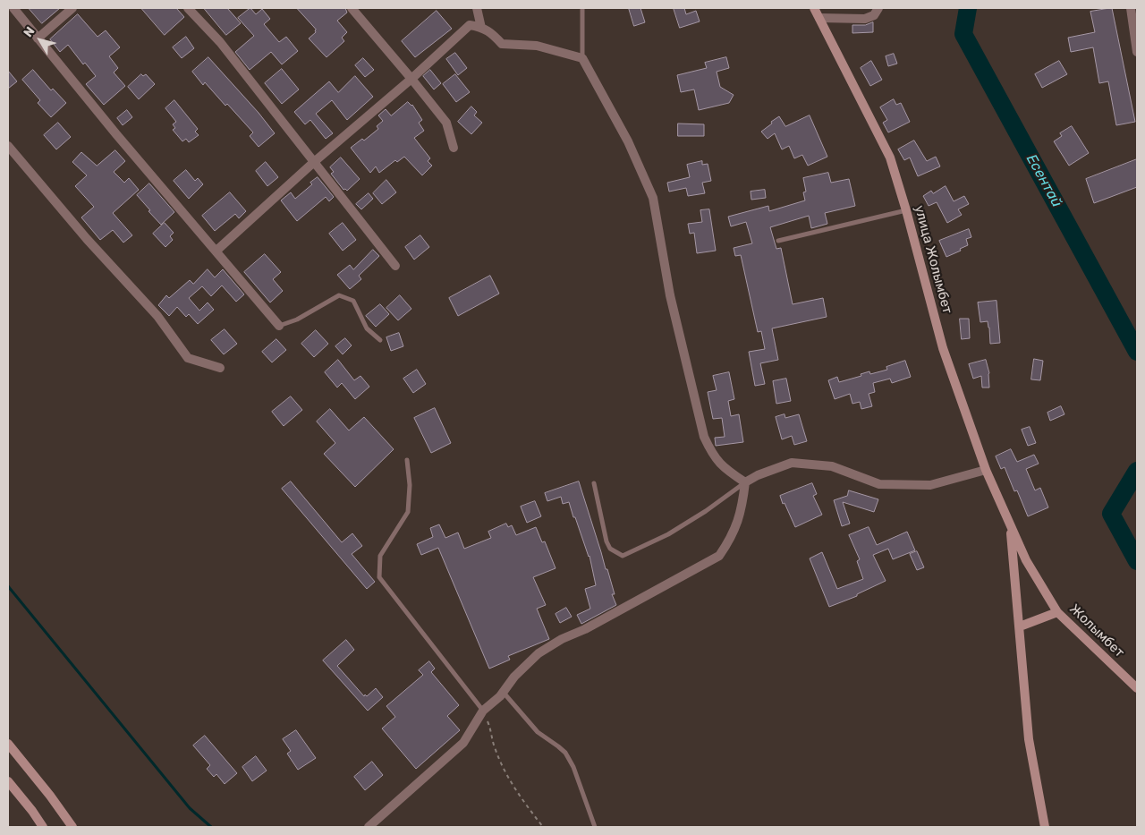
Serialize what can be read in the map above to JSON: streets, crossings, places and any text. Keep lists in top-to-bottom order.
{
  "streets": {
    "street": ["улица Жолымбет", "Жолымбет"]
  },
  "crossings": [
    ["улица Жолымбет", "Жолымбет"]
  ],
  "water": ["Есентай"],
  "north": "top left"
}
